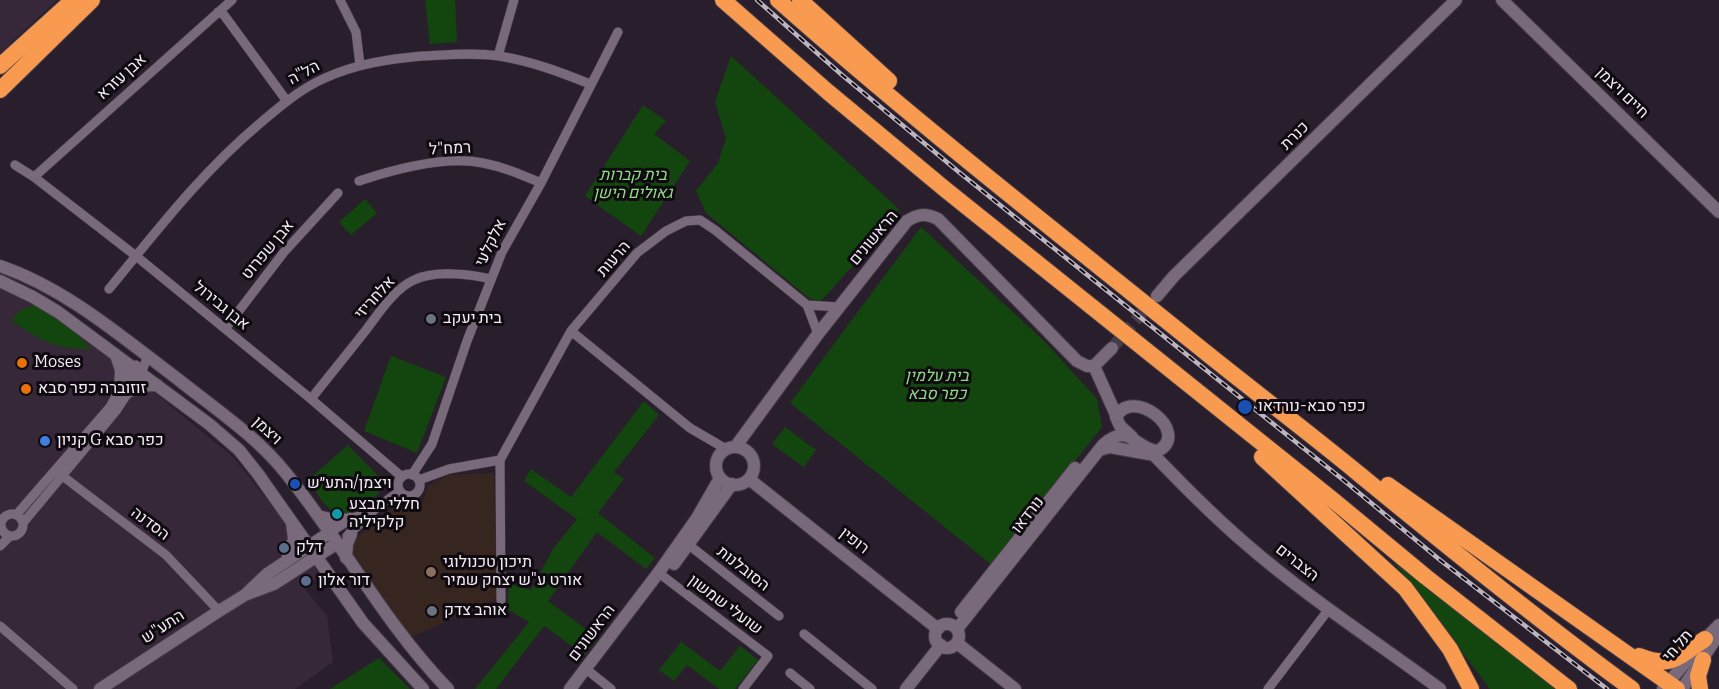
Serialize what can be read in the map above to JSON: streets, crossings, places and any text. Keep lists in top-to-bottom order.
{
  "streets": {
    "street": [
      "הל\"ה",
      "אבן עזרא",
      "חיים ויצמן",
      "כנרת",
      "רמח\"ל",
      "הראשונים",
      "אלקלעי",
      "אבן שפרוט",
      "הרעות",
      "אלחריזי",
      "אבן גבירול",
      "ויצמן",
      "נורדאו",
      "הסדנה",
      "רופין",
      "הצברים",
      "הסובלנות",
      "שועלי שמשון",
      "התע\"ש",
      "תל חי"
    ]
  },
  "crossings": [
    ["הל\"ה", "אלקלעי"],
    ["הל\"ה", "אבן גבירול"],
    ["אבן עזרא", "אבן גבירול"],
    ["רמח\"ל", "אלקלעי"],
    ["הראשונים", "רופין"],
    ["הראשונים", "הסובלנות"],
    ["הראשונים", "שועלי שמשון"],
    ["אלקלעי", "אלחריזי"],
    ["אלקלעי", "אבן גבירול"],
    ["אבן שפרוט", "אבן גבירול"],
    ["אלחריזי", "אבן גבירול"],
    ["ויצמן", "התע\"ש"],
    ["נורדאו", "רופין"],
    ["נורדאו", "הצברים"],
    ["הסדנה", "התע\"ש"]
  ],
  "parks": ["בית קברות גאולים הישן", "בית עלמין כפר סבא"],
  "places": [
    "בית יעקב",
    "Moses",
    "זוזוברה כפר סבא",
    "כפר סבא-נורדאו",
    "קניון G כפר סבא",
    "ויצמן/התע״ש",
    "חללי מבצע קלקיליה",
    "דלק",
    "תיכון טכנולוגי אורט ע\"ש יצחק שמיר",
    "דור אלון",
    "אוהב צדק"
  ]
}
